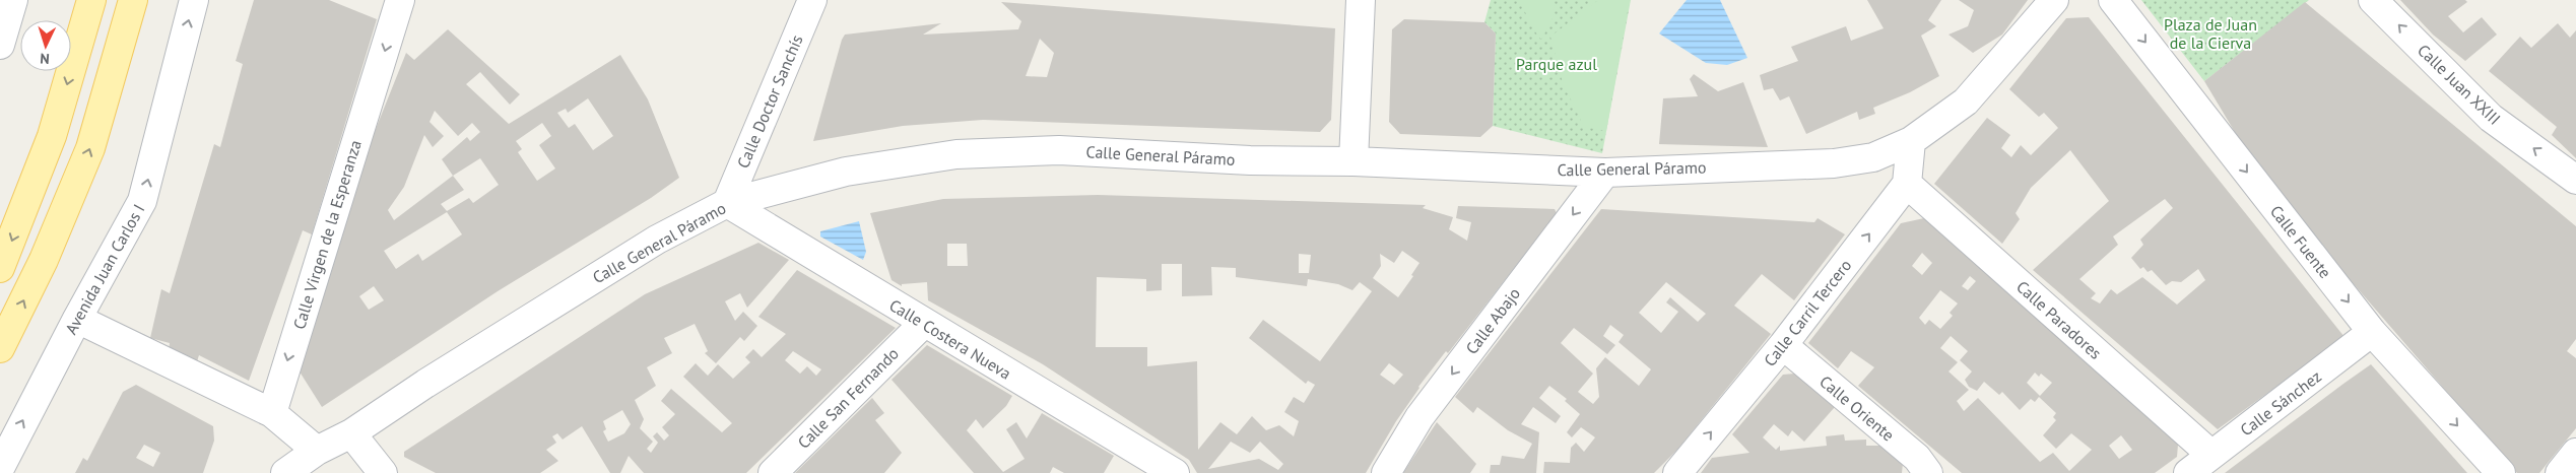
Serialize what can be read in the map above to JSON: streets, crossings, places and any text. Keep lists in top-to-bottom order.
{
  "streets": {
    "street": [
      "Calle Juan XXIII",
      "Calle Doctor Sanchís",
      "Calle General Páramo",
      "Calle Virgen de la Esperanza",
      "Calle Fuente",
      "Avenida Juan Carlos I",
      "Calle Carril Tercero",
      "Calle Paradores",
      "Calle Abajo",
      "Calle Costera Nueva",
      "Calle San Fernando",
      "Calle Sánchez",
      "Calle Oriente"
    ]
  },
  "crossings": [
    ["Calle Doctor Sanchís", "Calle General Páramo"],
    ["Calle Doctor Sanchís", "Calle Costera Nueva"],
    ["Calle General Páramo", "Calle Abajo"],
    ["Calle General Páramo", "Calle Costera Nueva"],
    ["Calle Fuente", "Calle Sánchez"],
    ["Calle Carril Tercero", "Calle Paradores"],
    ["Calle Carril Tercero", "Calle Oriente"],
    ["Calle Paradores", "Calle Sánchez"],
    ["Calle Costera Nueva", "Calle San Fernando"]
  ],
  "one_way": [
    "Calle Juan XXIII",
    "Calle Virgen de la Esperanza",
    "Calle Fuente",
    "Avenida Juan Carlos I",
    "Calle Carril Tercero",
    "Calle Abajo"
  ],
  "parks": ["Plaza de Juan de la Cierva", "Parque azul"],
  "north": "bottom"
}
